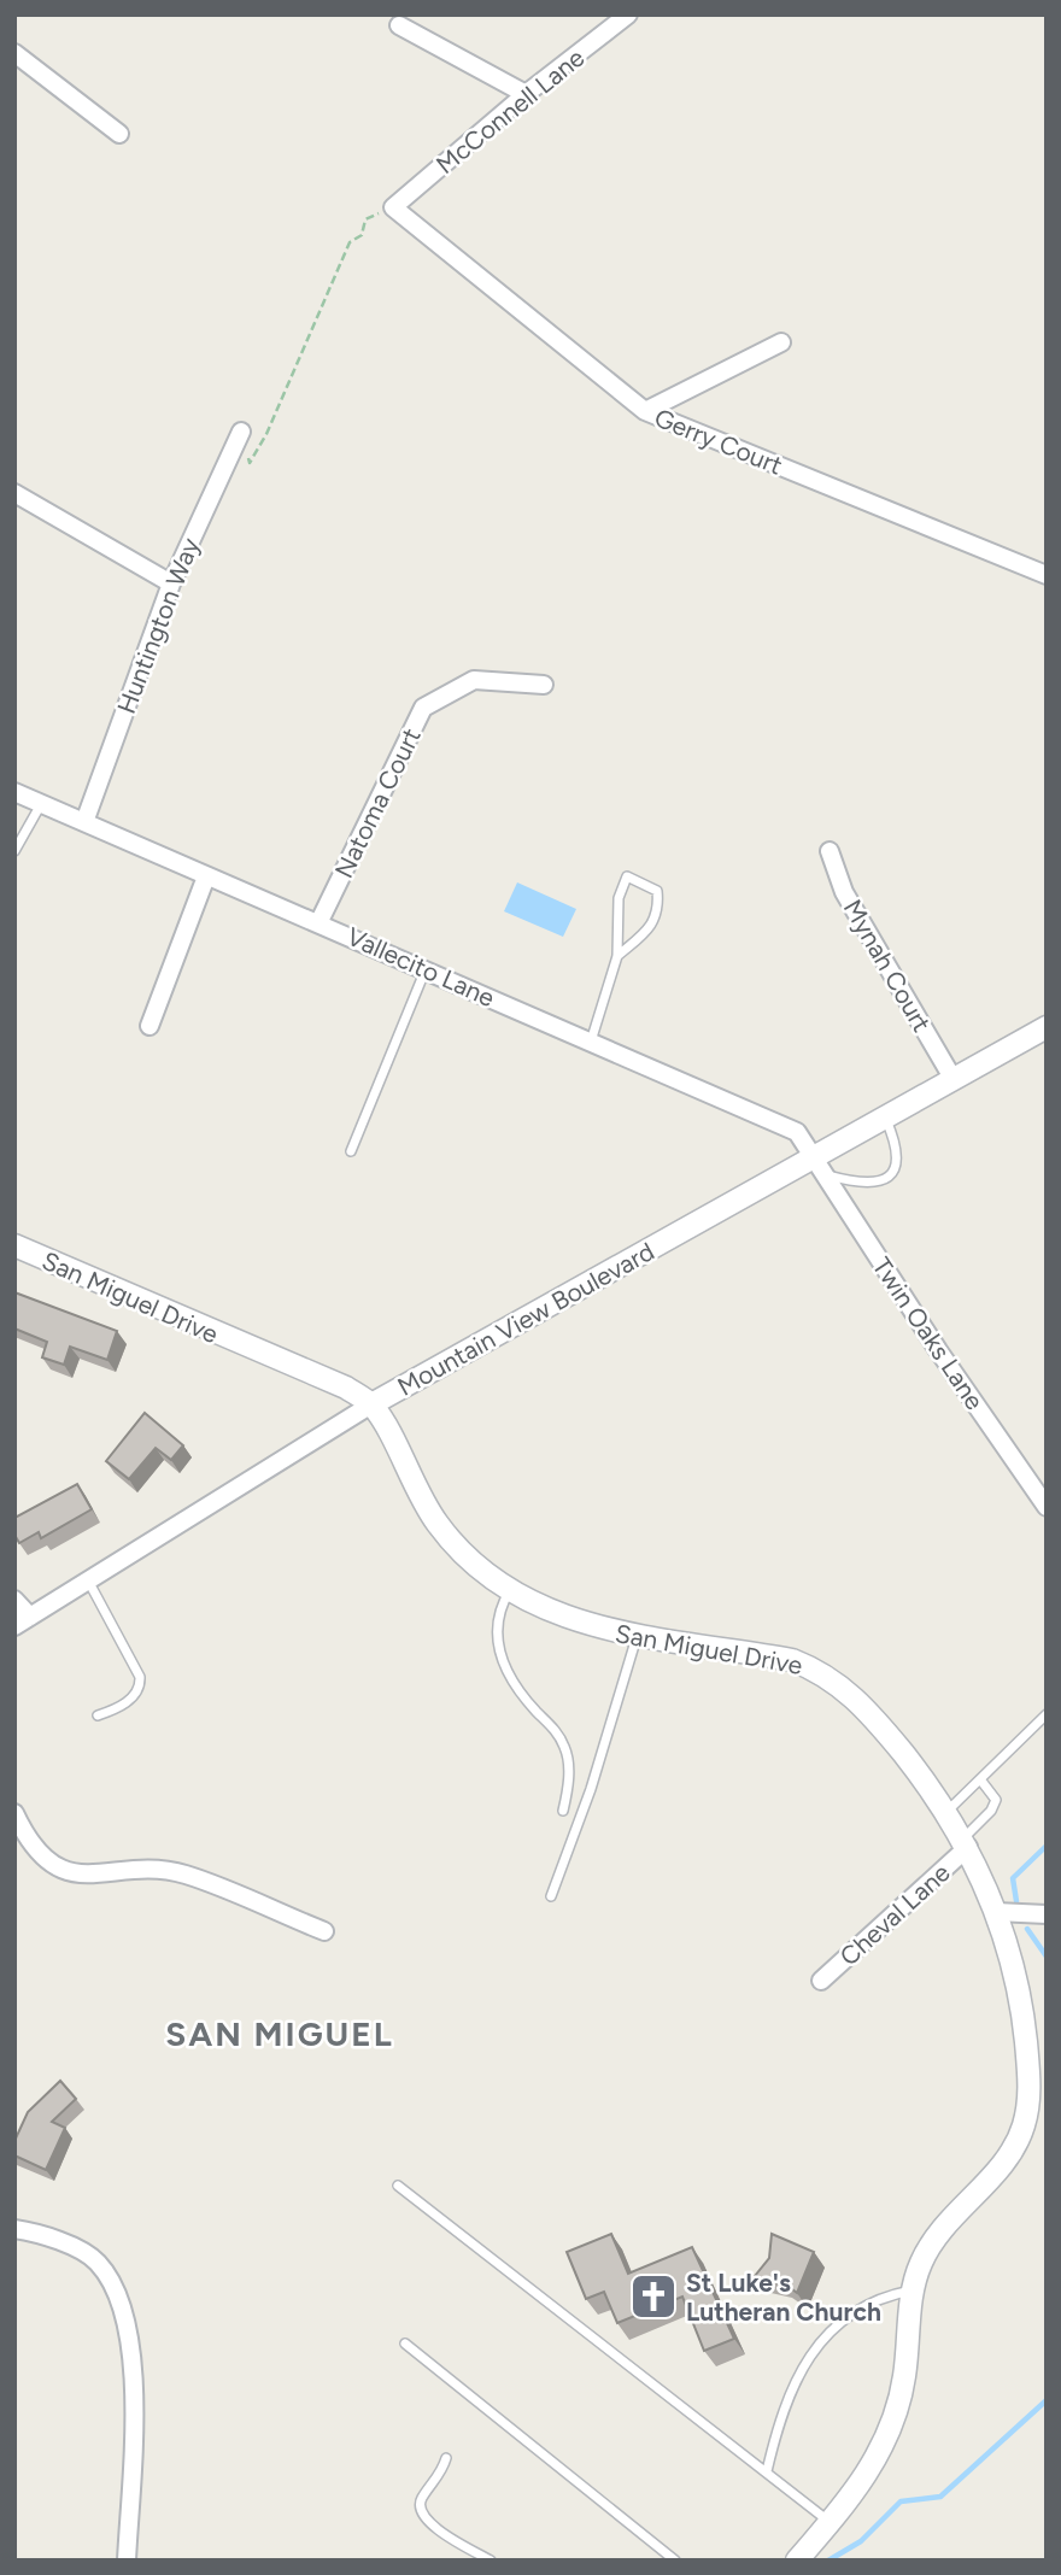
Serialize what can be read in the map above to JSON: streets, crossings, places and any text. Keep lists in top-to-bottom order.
{
  "streets": {
    "street": [
      "McConnell Lane",
      "Gerry Court",
      "Huntington Way",
      "Natoma Court",
      "Mynah Court",
      "Vallecito Lane",
      "San Miguel Drive",
      "Mountain View Boulevard",
      "Twin Oaks Lane",
      "Cheval Lane"
    ]
  },
  "crossings": [
    ["McConnell Lane", "Gerry Court"],
    ["Huntington Way", "Vallecito Lane"],
    ["Natoma Court", "Vallecito Lane"],
    ["Mynah Court", "Mountain View Boulevard"],
    ["Vallecito Lane", "Mountain View Boulevard"],
    ["Vallecito Lane", "Twin Oaks Lane"],
    ["San Miguel Drive", "Mountain View Boulevard"],
    ["San Miguel Drive", "Cheval Lane"],
    ["Mountain View Boulevard", "Twin Oaks Lane"]
  ],
  "districts": ["SAN MIGUEL"],
  "places": {
    "church": ["St Luke's Lutheran Church"]
  }
}
